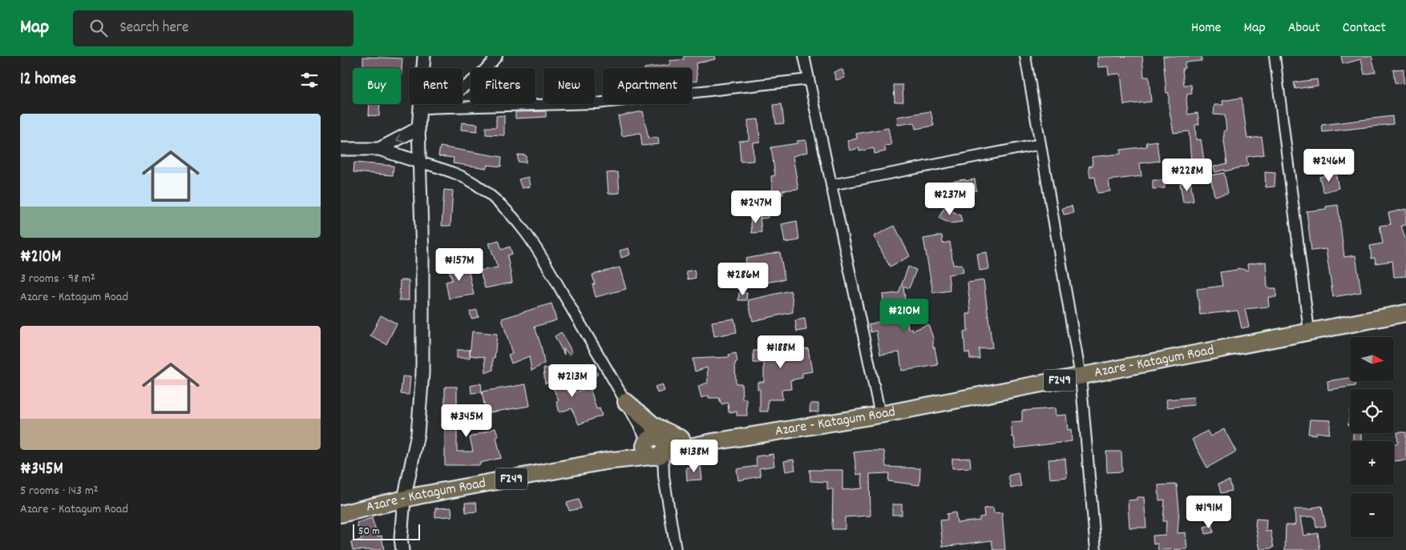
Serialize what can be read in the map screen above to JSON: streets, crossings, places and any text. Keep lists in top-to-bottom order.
{
  "streets": {
    "main road": ["Azare - Katagum Road", "F249"]
  },
  "scale_bar": "50 m",
  "north": "right",
  "page": {
    "header": "Map",
    "search": "Search here",
    "nav": [
      "Home",
      "Map",
      "About",
      "Contact"
    ],
    "heading": "12 homes",
    "chip": [
      "Buy",
      "Rent",
      "Filters",
      "New",
      "Apartment"
    ],
    "list": [
      {
        "name": "₦210M",
        "note": "3 rooms · 98 m² · Azare - Katagum Road"
      },
      {
        "name": "₦345M",
        "note": "5 rooms · 143 m² · Azare - Katagum Road"
      }
    ],
    "price": [
      "₦246M",
      "₦228M",
      "₦237M",
      "₦247M",
      "₦157M",
      "₦286M",
      "₦210M",
      "₦188M",
      "₦213M",
      "₦345M",
      "₦138M",
      "₦191M"
    ],
    "map_buttons": ["+", "−"],
    "scale": "50 m"
  }
}
